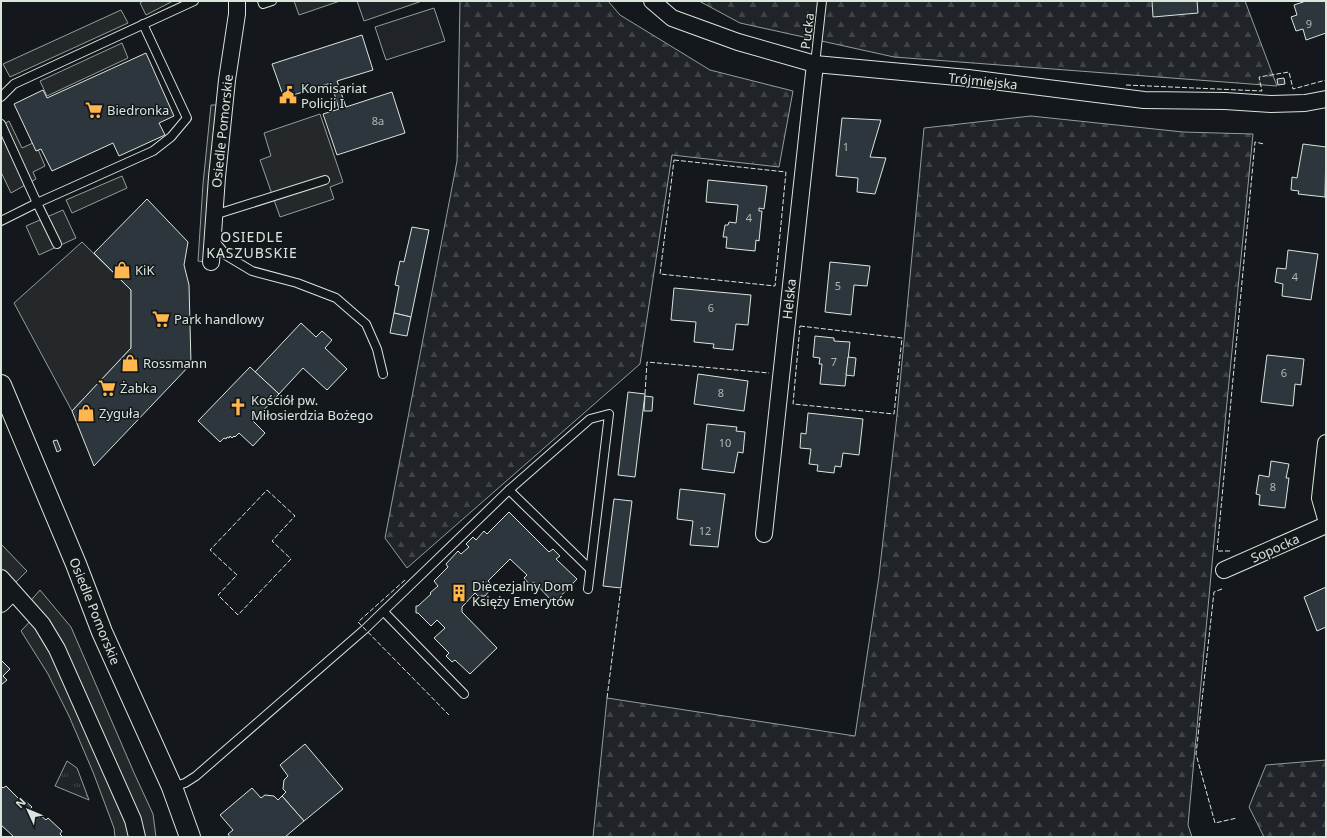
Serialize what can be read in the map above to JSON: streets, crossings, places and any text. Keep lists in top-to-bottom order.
{
  "streets": {
    "street": [
      "Trójmiejska",
      "Osiedle Pomorskie",
      "Helska",
      "Sopocka"
    ],
    "lane": ["Pucka"]
  },
  "crossings": [
    ["Pucka", "Trójmiejska"],
    ["Pucka", "Helska"],
    ["Trójmiejska", "Helska"]
  ],
  "districts": ["OSIEDLE KASZUBSKIE"],
  "places": {
    "public building": ["Komisariat Policji I"],
    "supermarket": ["Biedronka", "Park handlowy", "Żabka"],
    "shop": ["KiK", "Rossmann", "Zyguła"],
    "church": ["Kościół pw. Miłosierdzia Bożego"],
    "building": ["Diecezjalny Dom Księży Emerytów"]
  },
  "house_numbers": [
    "9",
    "8a",
    "1",
    "4",
    "4",
    "5",
    "6",
    "7",
    "6",
    "8",
    "10",
    "8",
    "12"
  ],
  "north": "top left"
}
